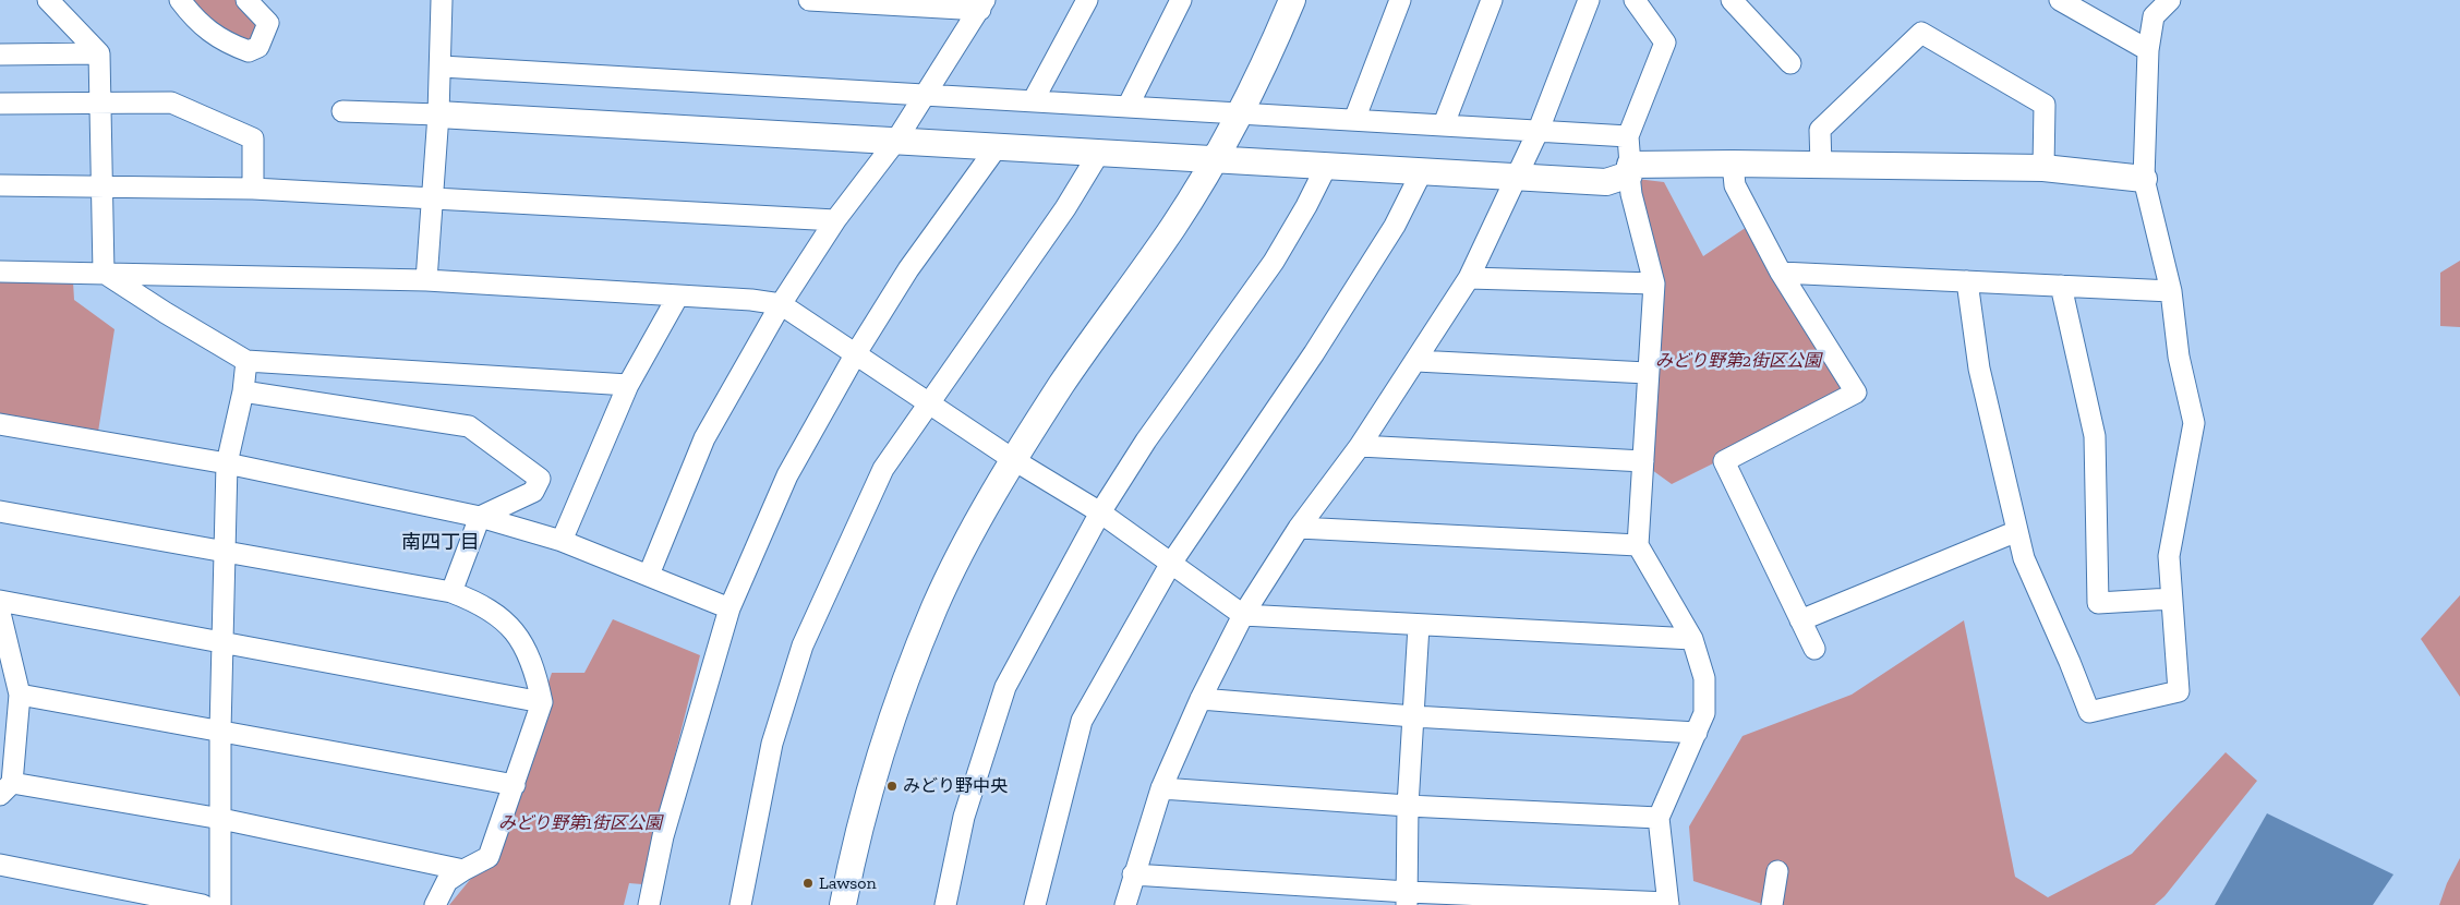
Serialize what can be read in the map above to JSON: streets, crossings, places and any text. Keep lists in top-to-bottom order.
{
  "districts": ["南四丁目"],
  "parks": ["みどり野第2街区公園", "みどり野第1街区公園"],
  "places": ["みどり野中央", "Lawson"]
}
